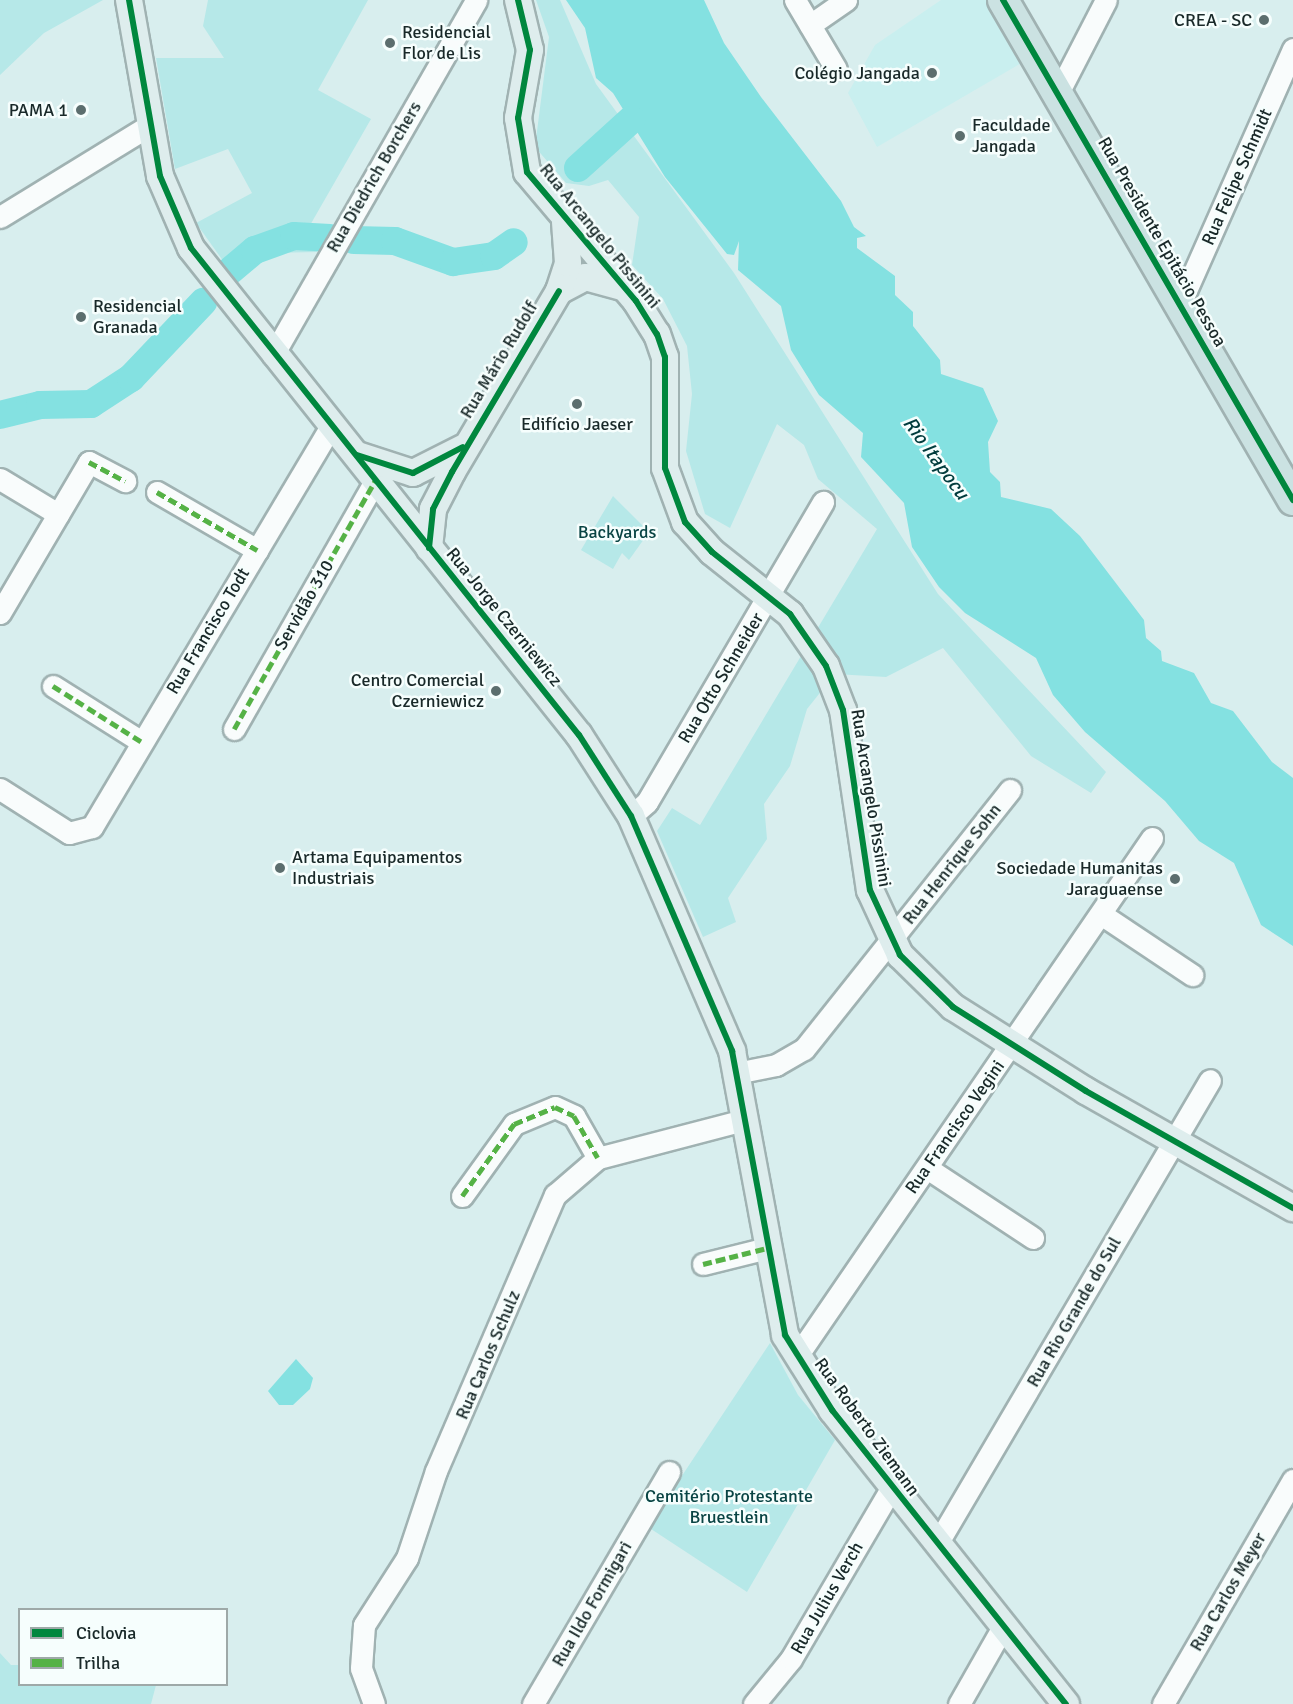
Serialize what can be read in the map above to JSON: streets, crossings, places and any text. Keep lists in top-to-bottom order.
{
  "streets": {
    "highway": ["Rua Presidente Epitácio Pessoa"],
    "main road": [
      "Rua Arcangelo Pissinini",
      "Rua Mário Rudolf",
      "Rua Jorge Czerniewicz",
      "Rua Roberto Ziemann"
    ],
    "street": [
      "Rua Diedrich Borchers",
      "Rua Felipe Schmidt",
      "Servidão 310",
      "Rua Francisco Todt",
      "Rua Otto Schneider",
      "Rua Henrique Sohn",
      "Rua Francisco Vegini",
      "Rua Rio Grande do Sul",
      "Rua Carlos Schulz",
      "Rua Carlos Meyer",
      "Rua Julius Verch",
      "Rua Ildo Formigari"
    ]
  },
  "crossings": [
    ["Rua Diedrich Borchers", "Rua Jorge Czerniewicz"],
    ["Rua Felipe Schmidt", "Rua Presidente Epitácio Pessoa"],
    ["Rua Arcangelo Pissinini", "Rua Mário Rudolf"],
    ["Rua Arcangelo Pissinini", "Rua Otto Schneider"],
    ["Rua Arcangelo Pissinini", "Rua Henrique Sohn"],
    ["Rua Arcangelo Pissinini", "Rua Francisco Vegini"],
    ["Rua Arcangelo Pissinini", "Rua Rio Grande do Sul"],
    ["Rua Mário Rudolf", "Rua Jorge Czerniewicz"],
    ["Servidão 310", "Rua Jorge Czerniewicz"],
    ["Rua Jorge Czerniewicz", "Rua Francisco Todt"],
    ["Rua Jorge Czerniewicz", "Rua Otto Schneider"],
    ["Rua Jorge Czerniewicz", "Rua Henrique Sohn"],
    ["Rua Jorge Czerniewicz", "Rua Carlos Schulz"],
    ["Rua Jorge Czerniewicz", "Rua Roberto Ziemann"],
    ["Rua Francisco Vegini", "Rua Roberto Ziemann"],
    ["Rua Rio Grande do Sul", "Rua Roberto Ziemann"],
    ["Rua Carlos Schulz", "Rua Roberto Ziemann"],
    ["Rua Roberto Ziemann", "Rua Julius Verch"]
  ],
  "water": ["Rio Itapocu"],
  "parks": ["Backyards", "Cemitério Protestante Bruestlein"],
  "places": [
    "CREA - SC",
    "Residencial Flor de Lis",
    "Colégio Jangada",
    "PAMA 1",
    "Faculdade Jangada",
    "Residencial Granada",
    "Edifício Jaeser",
    "Centro Comercial Czerniewicz",
    "Artama Equipamentos Industriais",
    "Sociedade Humanitas Jaraguaense"
  ],
  "legend": ["Ciclovia", "Trilha"]
}
